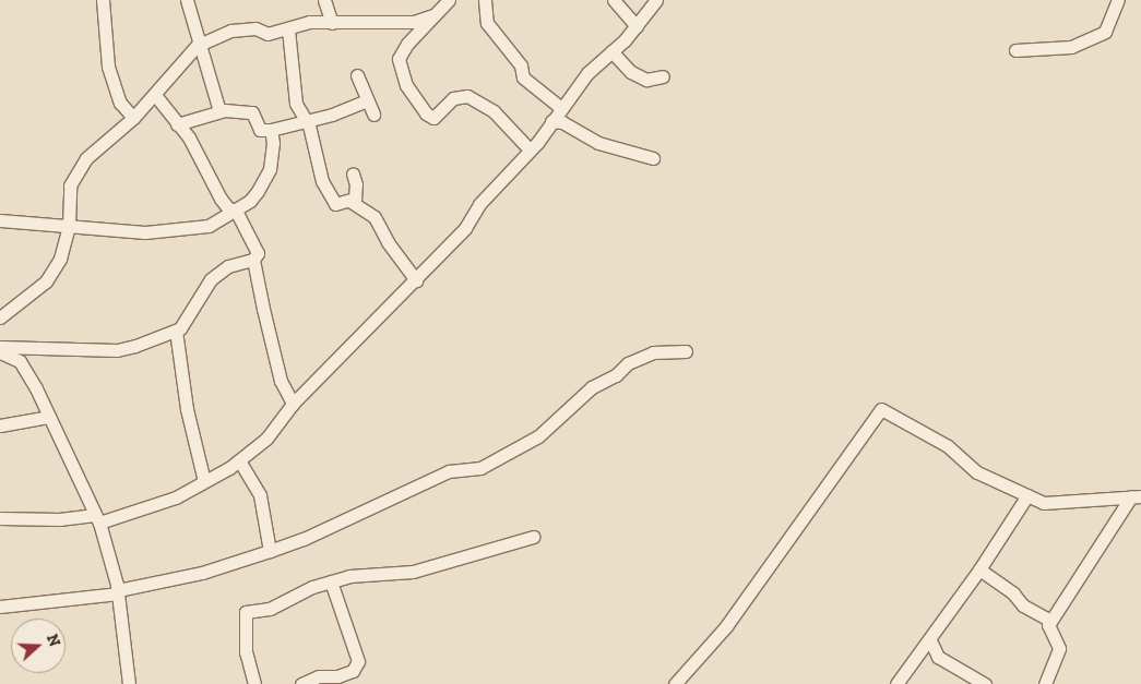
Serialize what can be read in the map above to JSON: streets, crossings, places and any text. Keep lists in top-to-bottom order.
{
  "north": "right"
}
